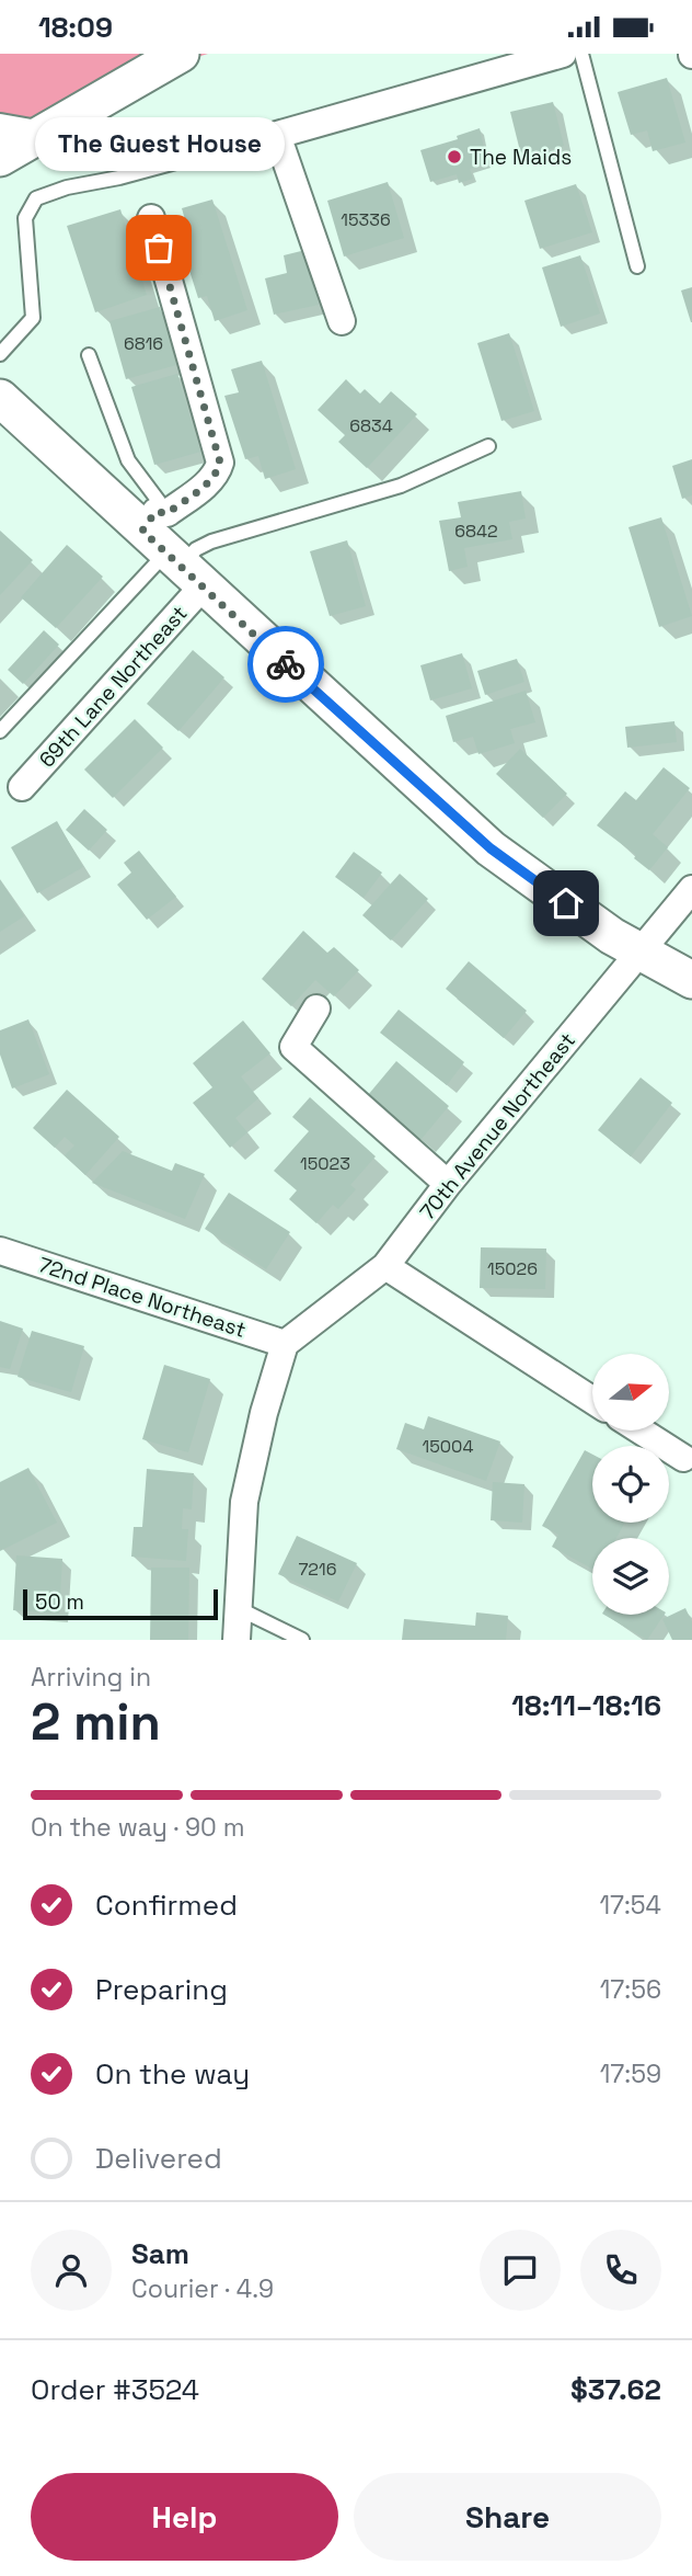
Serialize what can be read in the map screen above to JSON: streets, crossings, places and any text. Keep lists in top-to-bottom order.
{
  "streets": {
    "street": ["69th Lane Northeast", "70th Avenue Northeast", "72nd Place Northeast"]
  },
  "crossings": [
    ["70th Avenue Northeast", "72nd Place Northeast"]
  ],
  "places": ["The Maids", "The Guest House"],
  "house_numbers": [
    "15336",
    "6816",
    "6834",
    "6842",
    "15023",
    "15026",
    "15004",
    "7216"
  ],
  "scale_bar": "50 m",
  "north": "right",
  "page": {
    "status": "18:09",
    "bubble": "The Guest House",
    "scale": "50 m",
    "heading": ["2 min", "Arriving in", "18:11–18:16"],
    "panel": [
      "Sam",
      "Courier · 4.9",
      "Order #3524",
      "$37.62"
    ],
    "bar": "On the way · 90 m",
    "list": [
      ["Confirmed", "17:54"],
      ["Preparing", "17:56"],
      ["On the way", "17:59"],
      "Delivered"
    ],
    "buttons": ["Help", "Share"]
  }
}
